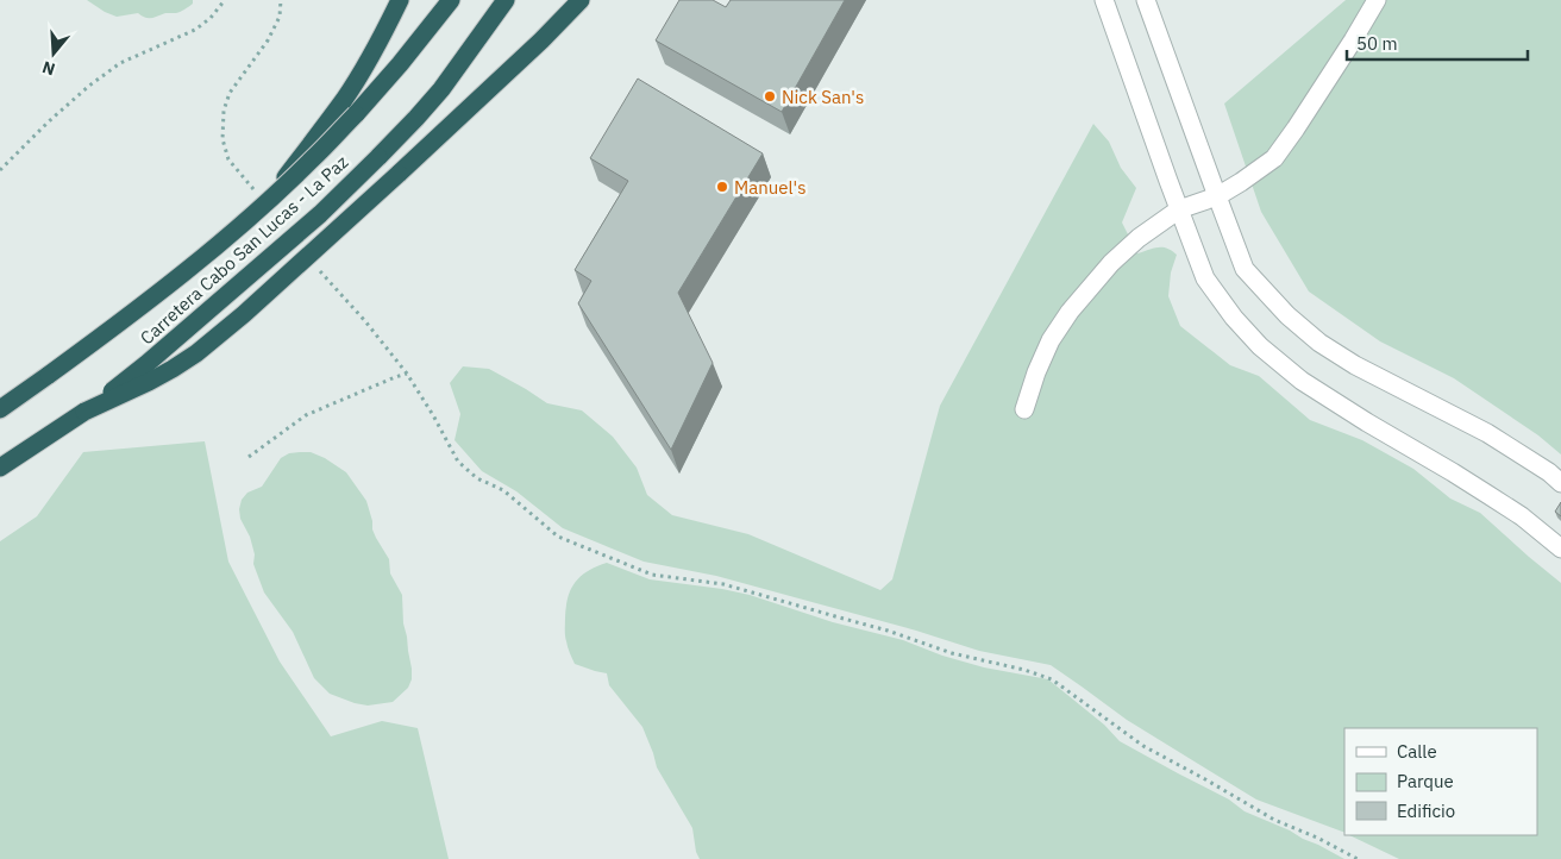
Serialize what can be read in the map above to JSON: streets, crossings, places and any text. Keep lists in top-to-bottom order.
{
  "streets": {
    "highway": ["Carretera Cabo San Lucas - La Paz"]
  },
  "places": ["Nick San's", "Manuel's"],
  "legend": ["Calle", "Parque", "Edificio"],
  "scale_bar": "50 m",
  "north": "bottom"
}
